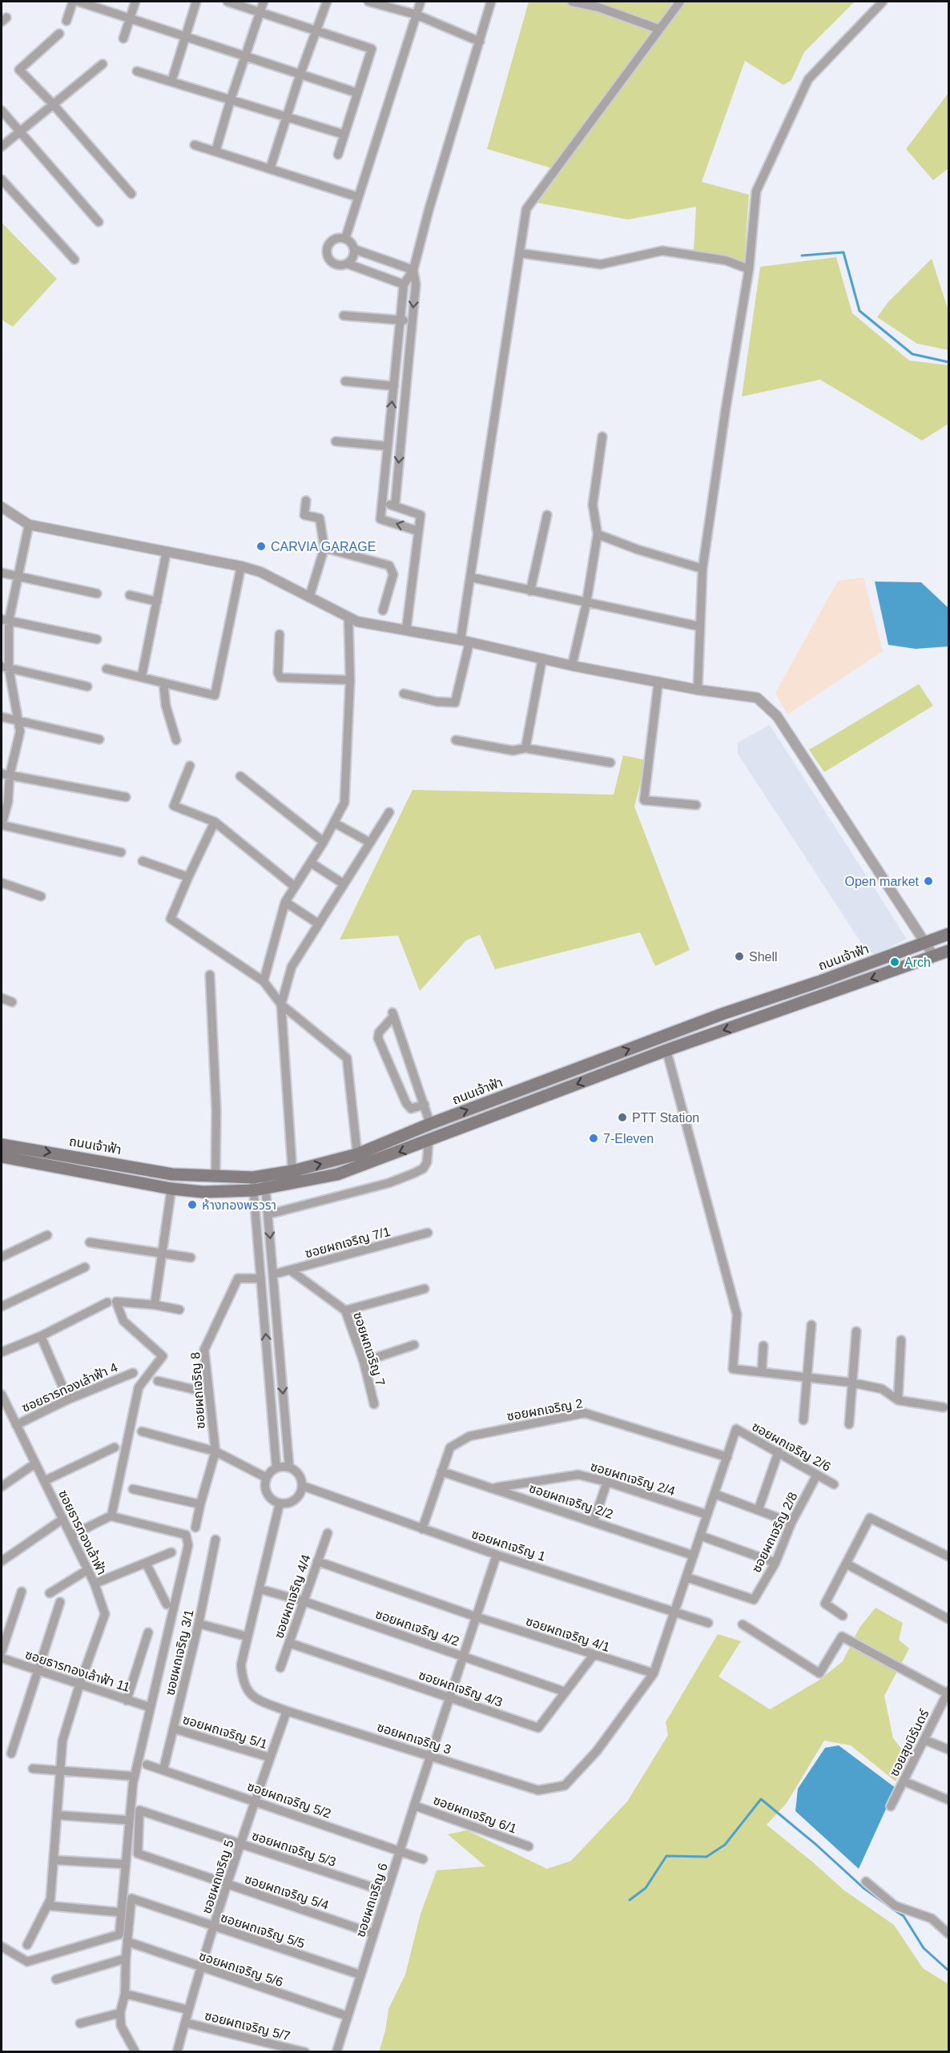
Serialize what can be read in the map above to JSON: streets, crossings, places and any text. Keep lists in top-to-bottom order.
{
  "streets": {
    "main road": ["ถนนเจ้าฟ้า"],
    "street": [
      "ซอยผถเจริญ 7/1",
      "ซอยผถเจริญ 7",
      "ซอยธารทองเล้าฟ้า 4",
      "ซอยผถเจริญ 8",
      "ซอยผถเจริญ 2",
      "ซอยผถเจริญ 2/6",
      "ซอยผถเจริญ 2/4",
      "ซอยผถเจริญ 2/2",
      "ซอยธารทองเล้าฟ้า",
      "ซอยผถเจริญ 2/8",
      "ซอยผถเจริญ 1",
      "ซอยผถเจริญ 4/4",
      "ซอยผถเจริญ 4/2",
      "ซอยผถเจริญ 4/1",
      "ซอยผถเจริญ 3/1",
      "ซอยธารทองเล้าฟ้า 11",
      "ซอยผถเจริญ 4/3",
      "ซอยผถเจริญ 5/1",
      "ซอยผถเจริญ 3",
      "ซอยสุขนิรันดร์",
      "ซอยผถเจริญ 5/2",
      "ซอยผถเจริญ 6/1",
      "ซอยผถเจริญ 5/3",
      "ซอยผถเงริญ 5",
      "ซอยผถเจริญ 5/4",
      "ซอยผถเจริญ 6",
      "ซอยผถเจริญ 5/5",
      "ซอยผถเจริญ 5/6",
      "ซอยผถเจริญ 5/7"
    ]
  },
  "crossings": [
    ["ซอยผถเจริญ 7/1", "ซอยผถเจริญ 7"],
    ["ซอยธารทองเล้าฟ้า 4", "ซอยธารทองเล้าฟ้า"],
    ["ซอยผถเจริญ 2", "ซอยผถเจริญ 2/6"],
    ["ซอยผถเจริญ 2", "ซอยผถเจริญ 2/2"],
    ["ซอยผถเจริญ 2", "ซอยผถเจริญ 1"],
    ["ซอยผถเจริญ 2/6", "ซอยผถเจริญ 2/8"],
    ["ซอยผถเจริญ 2/4", "ซอยผถเจริญ 2/2"],
    ["ซอยธารทองเล้าฟ้า", "ซอยธารทองเล้าฟ้า 11"],
    ["ซอยผถเจริญ 1", "ซอยผถเจริญ 3"],
    ["ซอยผถเจริญ 4/4", "ซอยผถเจริญ 4/2"],
    ["ซอยผถเจริญ 4/4", "ซอยผถเจริญ 4/1"],
    ["ซอยผถเจริญ 4/4", "ซอยผถเจริญ 4/3"],
    ["ซอยผถเจริญ 4/2", "ซอยผถเจริญ 4/3"],
    ["ซอยผถเจริญ 4/2", "ซอยผถเจริญ 3"],
    ["ซอยผถเจริญ 4/1", "ซอยผถเจริญ 4/3"],
    ["ซอยผถเจริญ 4/1", "ซอยผถเจริญ 3"],
    ["ซอยผถเจริญ 3/1", "ซอยผถเจริญ 5/1"],
    ["ซอยผถเจริญ 3/1", "ซอยผถเจริญ 5/2"],
    ["ซอยผถเจริญ 5/1", "ซอยผถเงริญ 5"],
    ["ซอยผถเจริญ 3", "ซอยผถเงริญ 5"],
    ["ซอยผถเจริญ 3", "ซอยผถเจริญ 6"],
    ["ซอยผถเจริญ 5/2", "ซอยผถเงริญ 5"],
    ["ซอยผถเจริญ 5/2", "ซอยผถเจริญ 6"],
    ["ซอยผถเจริญ 6/1", "ซอยผถเจริญ 6"],
    ["ซอยผถเจริญ 5/3", "ซอยผถเงริญ 5"],
    ["ซอยผถเจริญ 5/3", "ซอยผถเจริญ 5/4"],
    ["ซอยผถเจริญ 5/3", "ซอยผถเจริญ 6"],
    ["ซอยผถเงริญ 5", "ซอยผถเจริญ 5/4"],
    ["ซอยผถเงริญ 5", "ซอยผถเจริญ 5/5"],
    ["ซอยผถเงริญ 5", "ซอยผถเจริญ 5/6"],
    ["ซอยผถเงริญ 5", "ซอยผถเจริญ 5/7"],
    ["ซอยผถเจริญ 5/4", "ซอยผถเจริญ 6"],
    ["ซอยผถเจริญ 6", "ซอยผถเจริญ 5/5"],
    ["ซอยผถเจริญ 6", "ซอยผถเจริญ 5/6"],
    ["ซอยผถเจริญ 5/5", "ซอยผถเจริญ 5/6"]
  ],
  "places": [
    "CARVIA GARAGE",
    "Open market",
    "Shell",
    "Arch",
    "PTT Station",
    "7-Eleven",
    "ห้างทองพรวรา"
  ]
}
